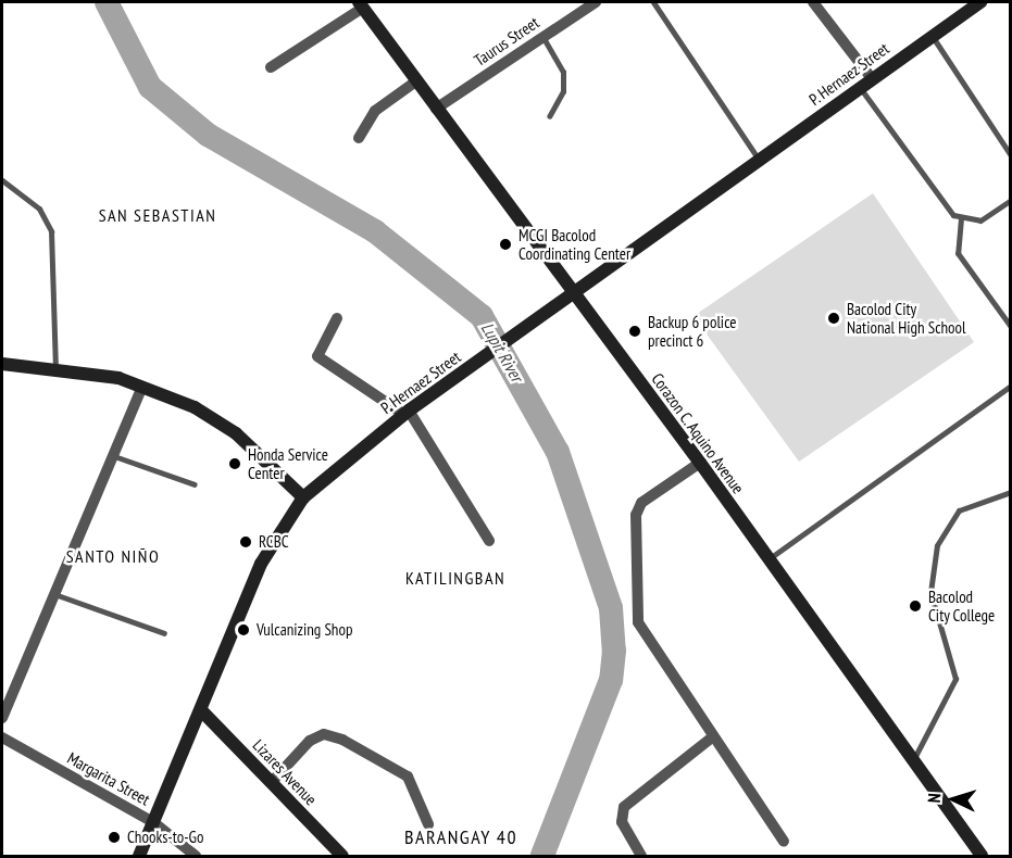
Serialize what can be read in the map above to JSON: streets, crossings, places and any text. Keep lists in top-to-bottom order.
{
  "streets": {
    "main road": ["P. Hernaez Street", "Corazon C. Aquino Avenue", "Lizares Avenue"],
    "street": ["Taurus Street", "Margarita Street"]
  },
  "crossings": [
    ["Taurus Street", "Corazon C. Aquino Avenue"],
    ["P. Hernaez Street", "Corazon C. Aquino Avenue"],
    ["P. Hernaez Street", "Lizares Avenue"],
    ["P. Hernaez Street", "Margarita Street"]
  ],
  "districts": [
    "SAN SEBASTIAN",
    "SANTO NIÑO",
    "KATILINGBAN",
    "BARANGAY 40"
  ],
  "water": ["Lupit River"],
  "places": [
    "MCGI Bacolod Coordinating Center",
    "Bacolod City National High School",
    "Backup 6 police precinct 6",
    "Honda Service Center",
    "RCBC",
    "Bacolod City College",
    "Vulcanizing Shop",
    "Chooks-to-Go"
  ],
  "north": "left"
}
